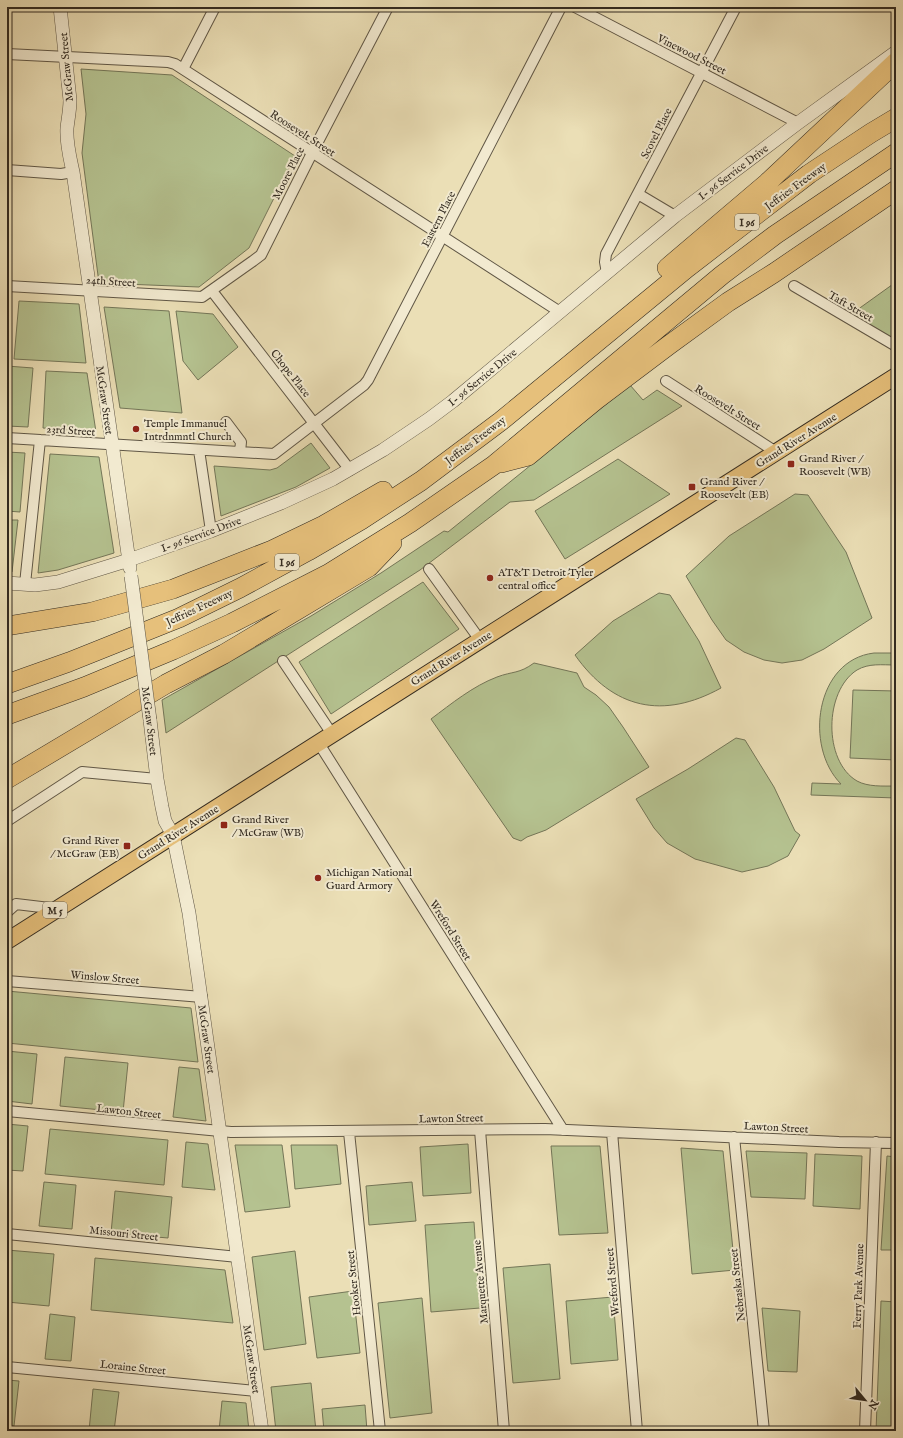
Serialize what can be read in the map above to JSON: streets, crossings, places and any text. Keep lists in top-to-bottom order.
{
  "streets": {
    "highway": ["Jeffries Freeway", "I 96"],
    "main road": ["Grand River Avenue", "M 5"],
    "street": [
      "Vinewood Street",
      "McGraw Street",
      "Roosevelt Street",
      "Scovel Place",
      "I- 96 Service Drive",
      "Moore Place",
      "Eastern Place",
      "24th Street",
      "Taft Street",
      "Chope Place",
      "23rd Street",
      "Wreford Street",
      "Winslow Street",
      "Lawton Street",
      "Missouri Street",
      "Marquette Avenue",
      "Hooker Street",
      "Nebraska Street",
      "Ferry Park Avenue",
      "Loraine Street"
    ]
  },
  "crossings": [
    ["Vinewood Street", "Scovel Place"],
    ["Vinewood Street", "I- 96 Service Drive"],
    ["McGraw Street", "Roosevelt Street"],
    ["McGraw Street", "I- 96 Service Drive"],
    ["McGraw Street", "24th Street"],
    ["McGraw Street", "23rd Street"],
    ["McGraw Street", "Grand River Avenue"],
    ["McGraw Street", "Winslow Street"],
    ["McGraw Street", "Lawton Street"],
    ["McGraw Street", "Missouri Street"],
    ["McGraw Street", "Loraine Street"],
    ["Roosevelt Street", "I- 96 Service Drive"],
    ["Roosevelt Street", "Moore Place"],
    ["Roosevelt Street", "Eastern Place"],
    ["Roosevelt Street", "Grand River Avenue"],
    ["Scovel Place", "I- 96 Service Drive"],
    ["I- 96 Service Drive", "Chope Place"],
    ["Moore Place", "24th Street"],
    ["Moore Place", "Chope Place"],
    ["Eastern Place", "Chope Place"],
    ["Eastern Place", "23rd Street"],
    ["24th Street", "Chope Place"],
    ["Chope Place", "23rd Street"],
    ["Grand River Avenue", "Wreford Street"],
    ["Wreford Street", "Lawton Street"],
    ["Lawton Street", "Marquette Avenue"],
    ["Lawton Street", "Hooker Street"],
    ["Lawton Street", "Nebraska Street"],
    ["Lawton Street", "Ferry Park Avenue"]
  ],
  "places": {
    "other": ["Temple Immanuel Intrdnmntl Church", "AT&T Detroit Tyler central office", "Michigan National Guard Armory"],
    "transit": [
      "Grand River / Roosevelt (WB)",
      "Grand River / Roosevelt (EB)",
      "Grand River / McGraw (WB)",
      "Grand River / McGraw (EB)"
    ]
  },
  "north": "bottom right"
}
